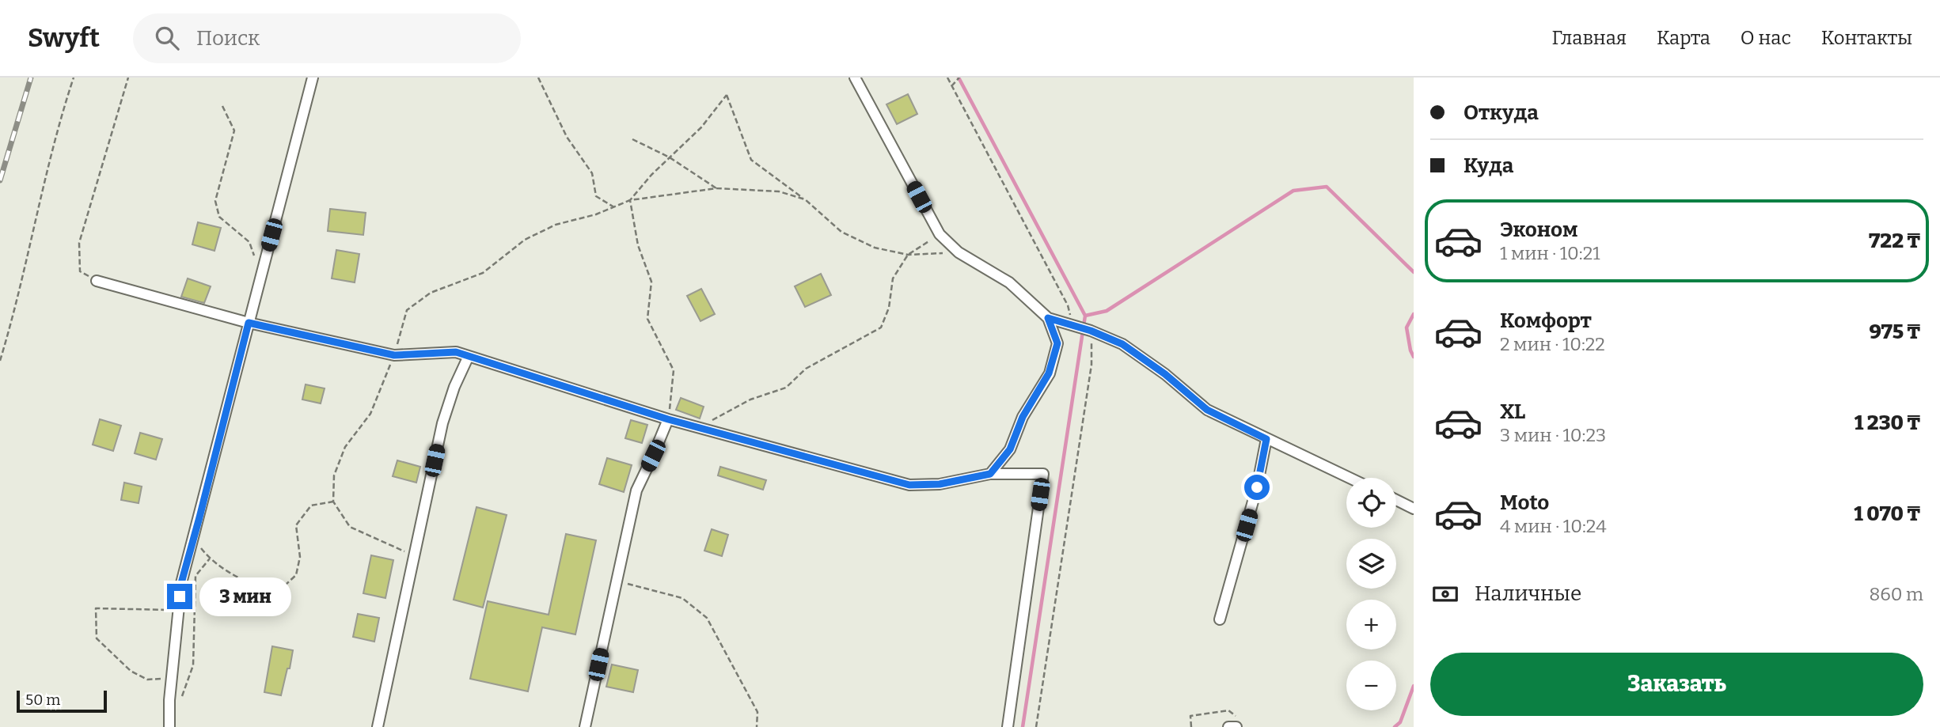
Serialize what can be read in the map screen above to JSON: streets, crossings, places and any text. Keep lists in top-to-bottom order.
{
  "scale_bar": "50 m",
  "page": {
    "header": "Swyft",
    "search": "Поиск",
    "nav": [
      "Главная",
      "Карта",
      "О нас",
      "Контакты"
    ],
    "banner": ["Откуда", "Куда"],
    "list": [
      {
        "name": "Эконом",
        "note": "1 мин · 10:21",
        "value": "722 ₸"
      },
      {
        "name": "Комфорт",
        "note": "2 мин · 10:22",
        "value": "975 ₸"
      },
      {
        "name": "XL",
        "note": "3 мин · 10:23",
        "value": "1 230 ₸"
      },
      {
        "name": "Moto",
        "note": "4 мин · 10:24",
        "value": "1 070 ₸"
      }
    ],
    "map_buttons": ["+", "−"],
    "pay": ["Наличные", "860 m"],
    "bubble": "3 мин",
    "buttons": "Заказать",
    "scale": "50 m"
  }
}
